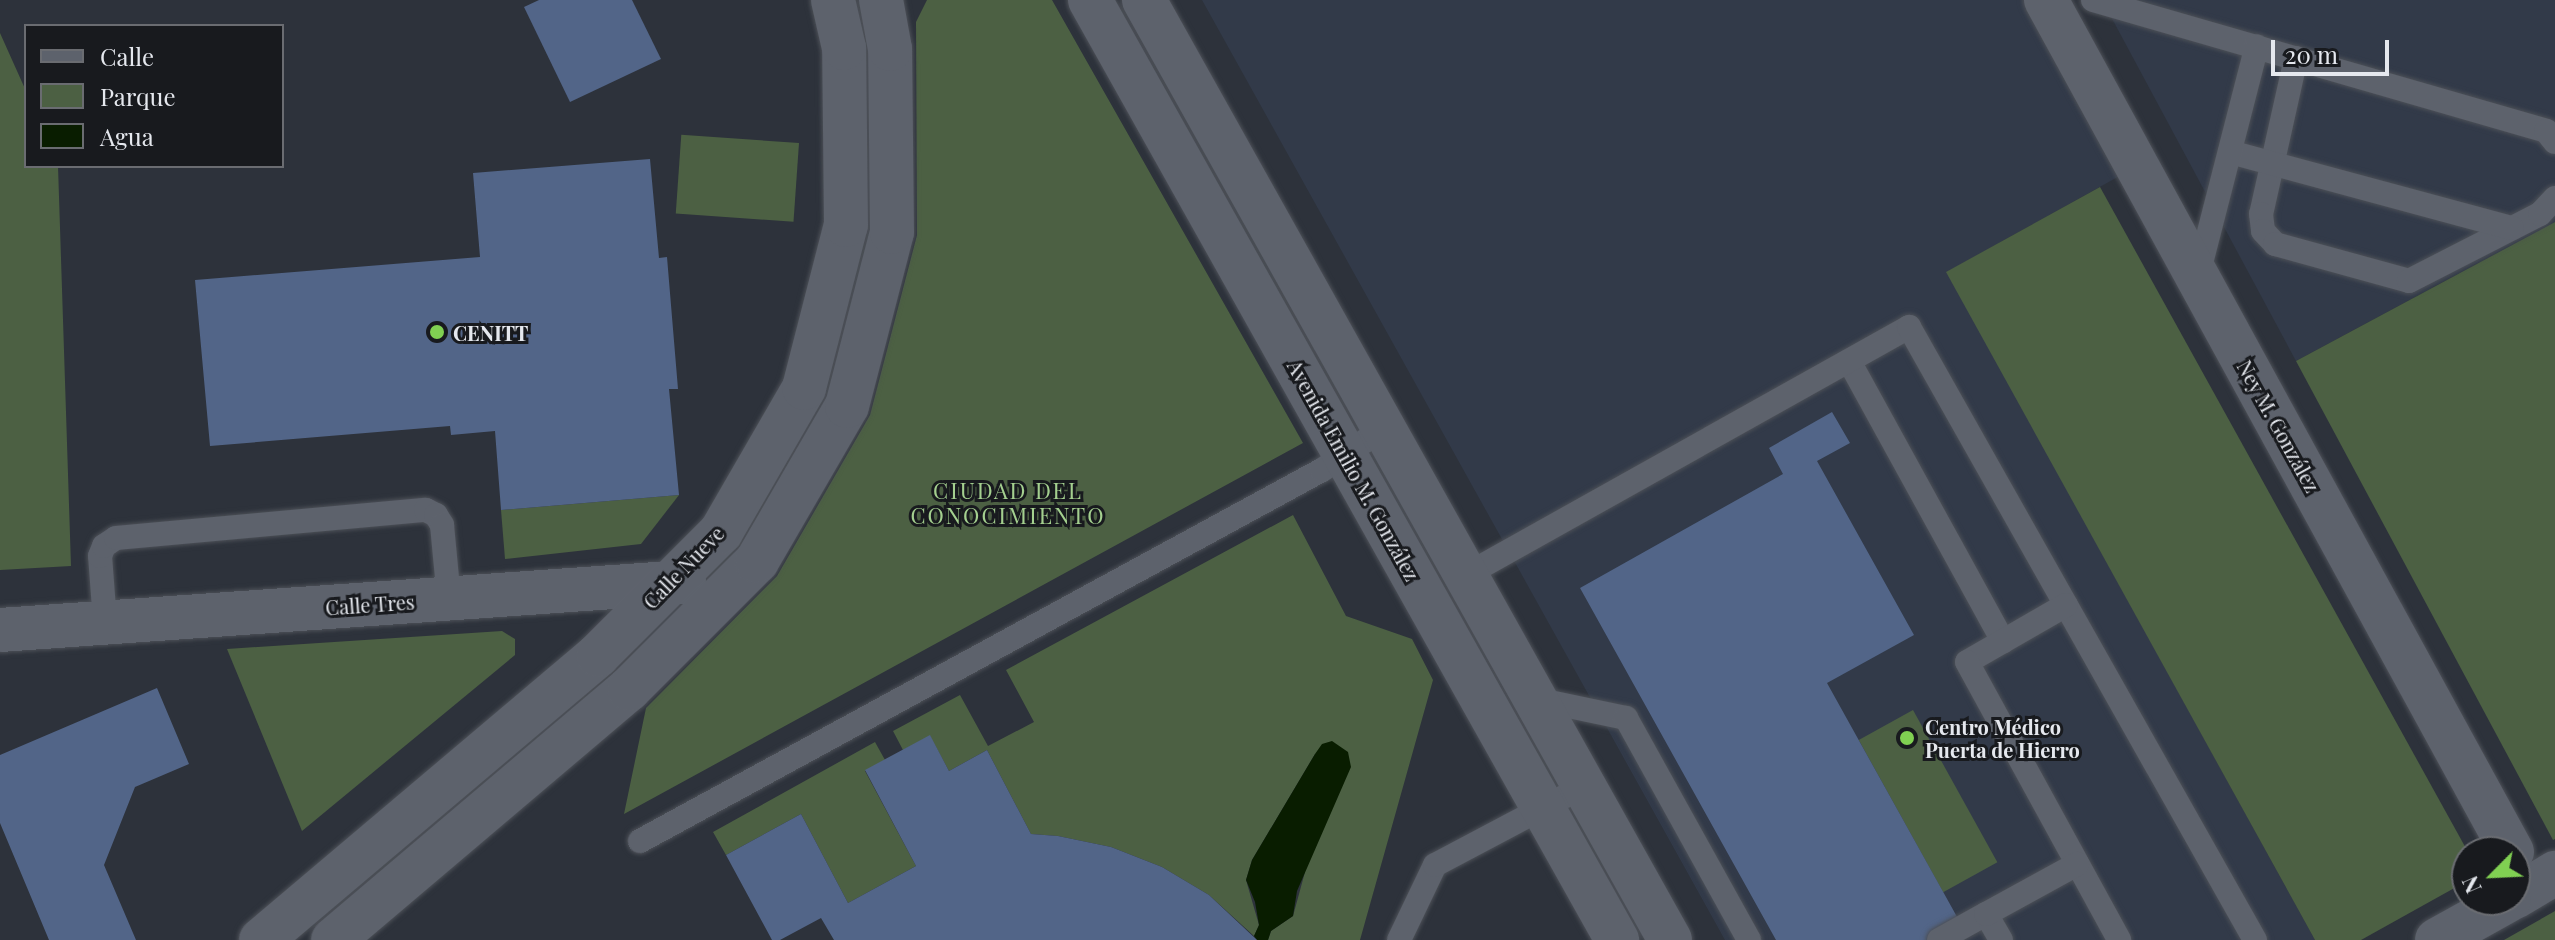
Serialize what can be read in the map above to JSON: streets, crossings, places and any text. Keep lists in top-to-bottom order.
{
  "streets": {
    "street": [
      "Ney M. González",
      "Avenida Emilio M. González",
      "Calle Nueve",
      "Calle Tres"
    ]
  },
  "crossings": [
    ["Calle Nueve", "Calle Tres"]
  ],
  "districts": ["CIUDAD DEL CONOCIMIENTO"],
  "places": ["CENITT", "Centro Médico Puerta de Hierro"],
  "legend": ["Calle", "Parque", "Agua"],
  "scale_bar": "20 m",
  "north": "bottom left"
}
